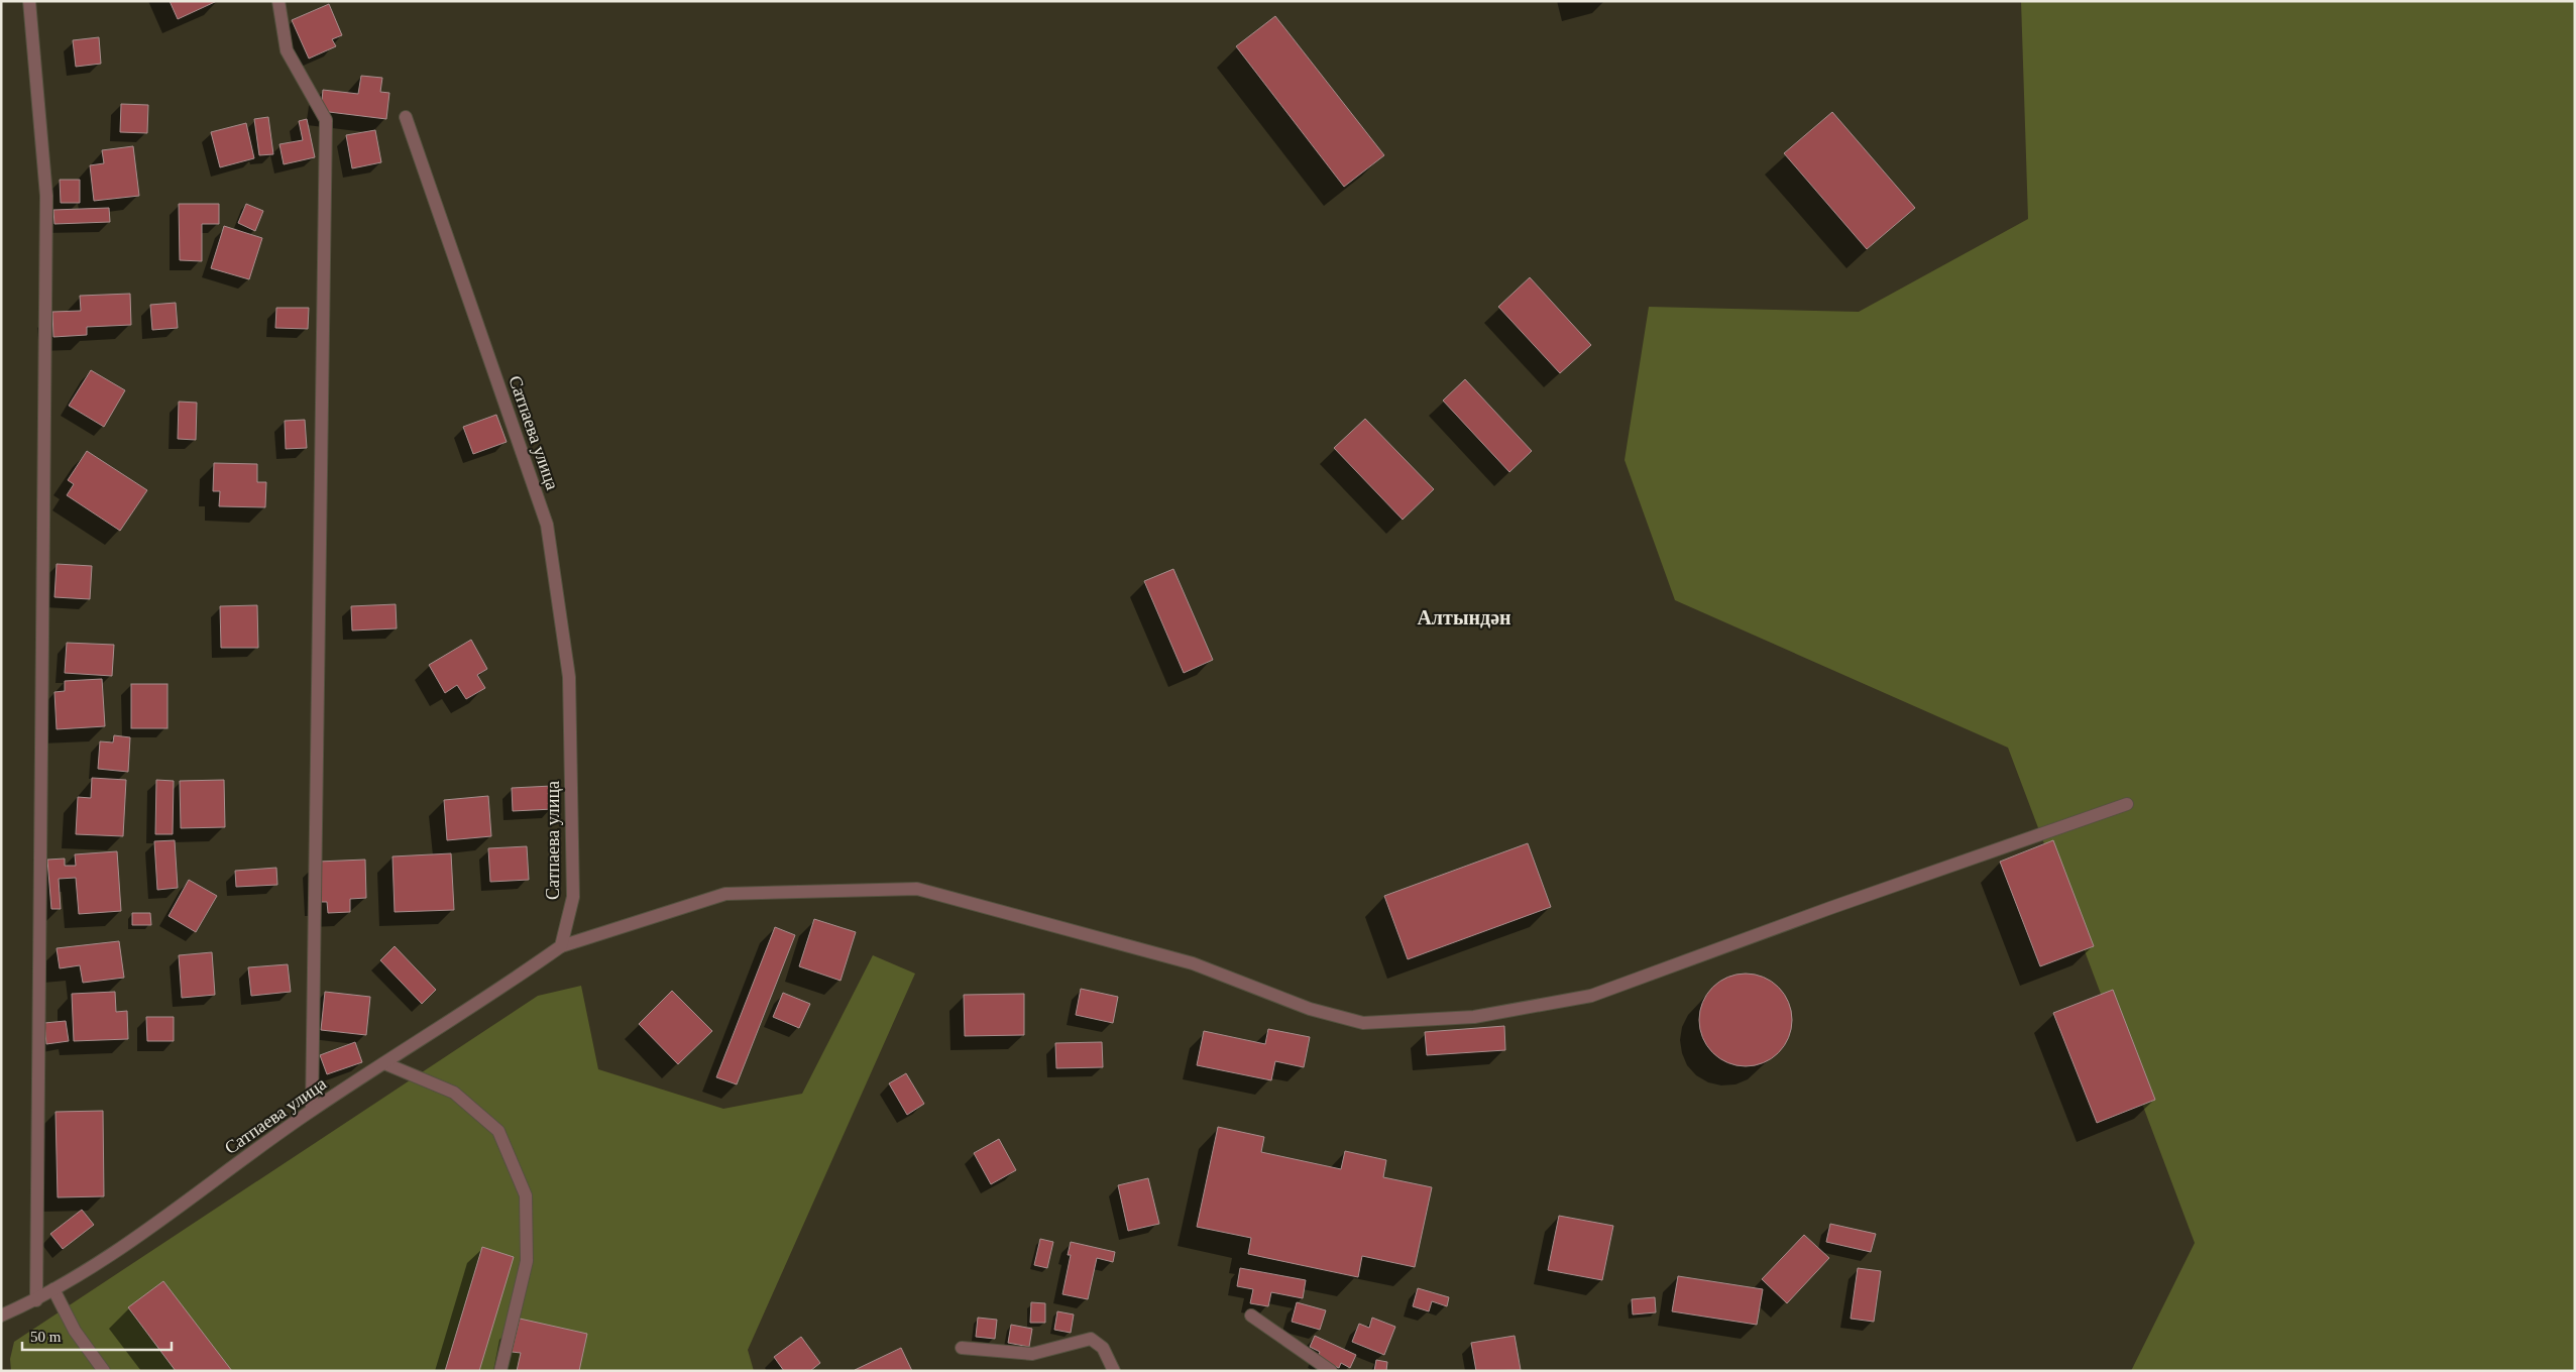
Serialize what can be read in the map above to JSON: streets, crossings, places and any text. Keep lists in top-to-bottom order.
{
  "streets": {
    "street": ["Сатпаева улица"]
  },
  "districts": ["Алтындән"],
  "scale_bar": "50 m"
}
